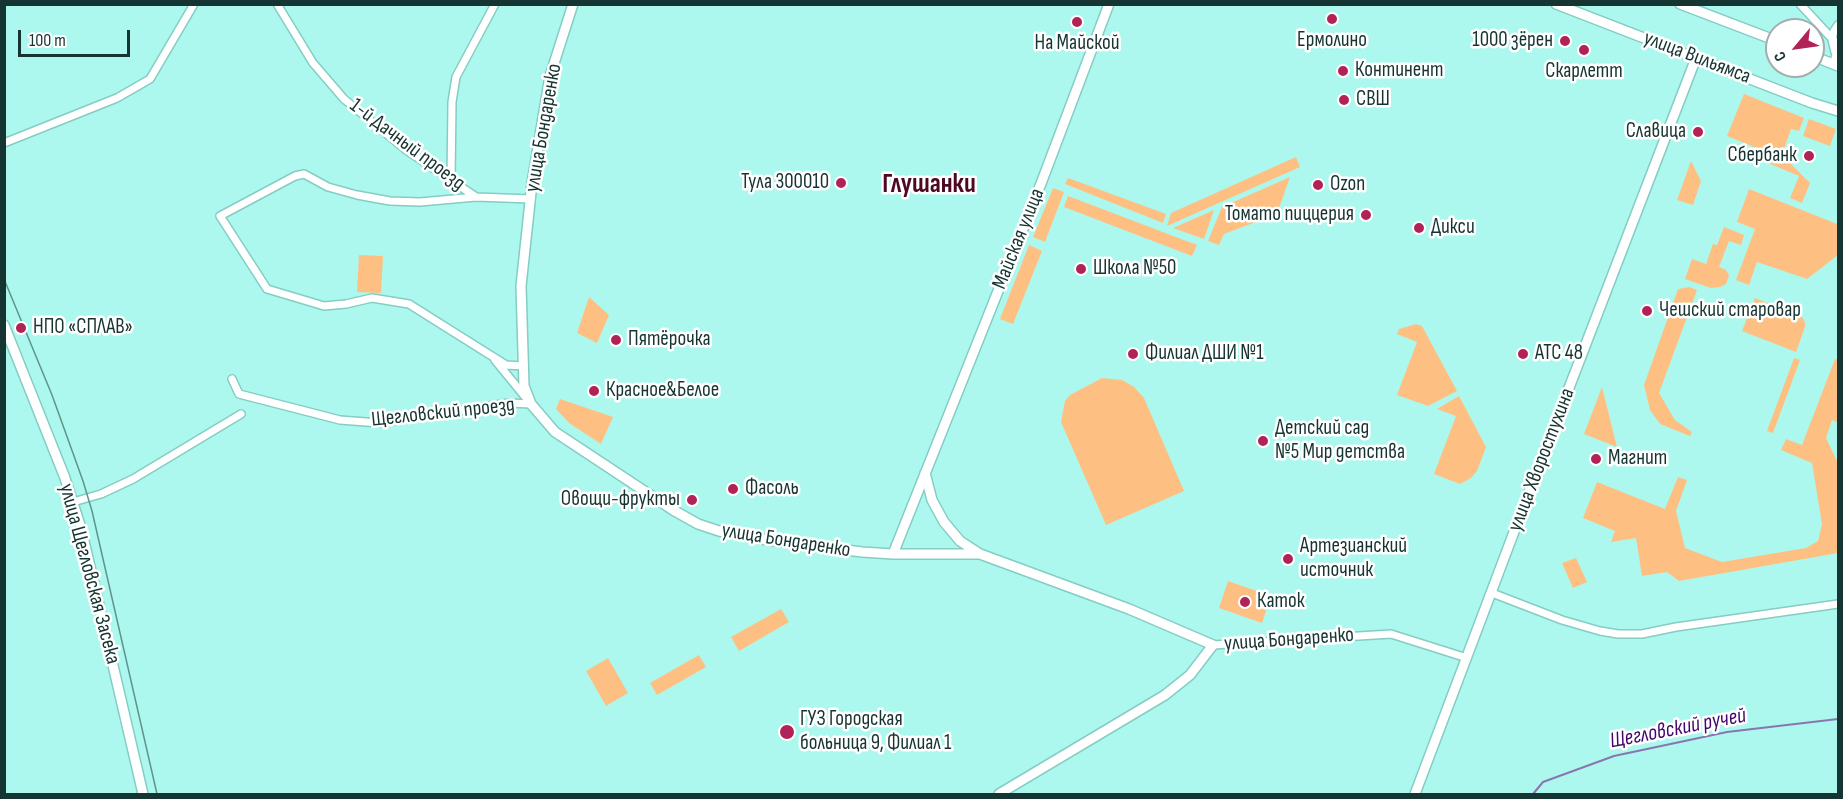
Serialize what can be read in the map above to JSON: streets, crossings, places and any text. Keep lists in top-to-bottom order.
{
  "streets": {
    "street": [
      "улица Вильямса",
      "улица Бондаренко",
      "1-й Дачный проезд",
      "Майская улица",
      "Щегловский проезд",
      "улица Хворостухина",
      "улица Щегловская Засека"
    ]
  },
  "crossings": [
    ["улица Вильямса", "улица Хворостухина"],
    ["улица Бондаренко", "Майская улица"],
    ["улица Бондаренко", "Щегловский проезд"],
    ["улица Бондаренко", "улица Хворостухина"]
  ],
  "districts": ["Глушанки"],
  "water": ["Щегловский ручей"],
  "places": [
    "Ермолино",
    "На Майской",
    "1000 зёрен",
    "Скарлетт",
    "Континент",
    "СВШ",
    "Славица",
    "Сбербанк",
    "Тула 300010",
    "Ozon",
    "Томато пиццерия",
    "Дикси",
    "Школа №50",
    "Чешский старовар",
    "НПО «СПЛАВ»",
    "Пятёрочка",
    "Филиал ДШИ №1",
    "АТС 48",
    "Красное&Белое",
    "Детский сад №5 Мир детства",
    "Магнит",
    "Фасоль",
    "Овощи-фрукты",
    "Артезианский источник",
    "Каток",
    "ГУЗ Городская больница 9, Филиал 1"
  ],
  "scale_bar": "100 m",
  "north": "bottom left"
}
